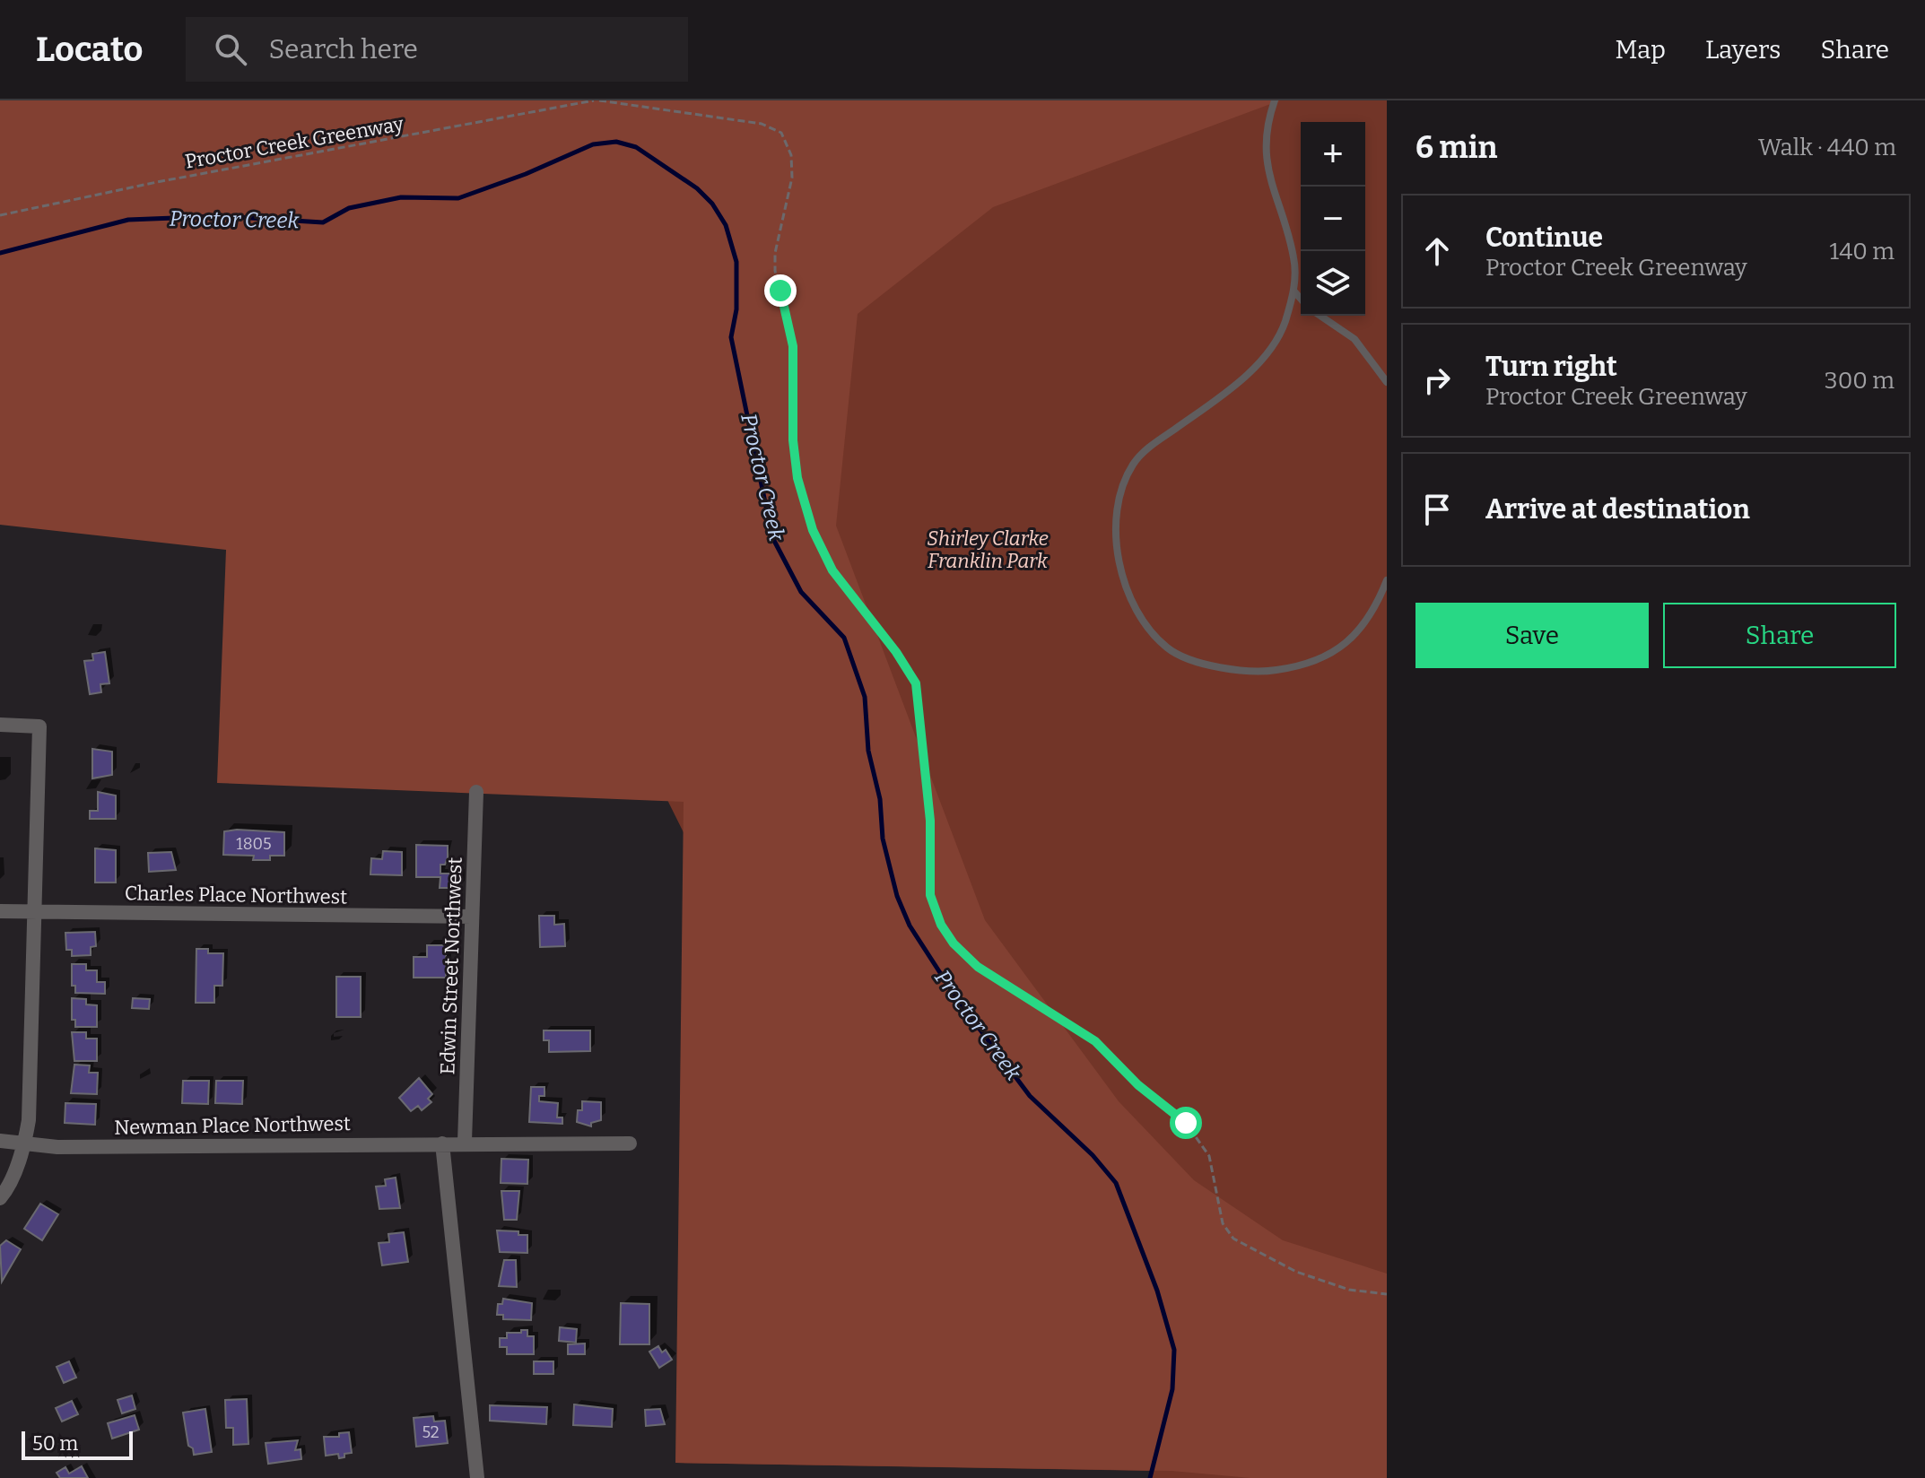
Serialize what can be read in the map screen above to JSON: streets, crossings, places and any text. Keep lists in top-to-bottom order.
{
  "streets": {
    "street": ["Charles Place Northwest", "Edwin Street Northwest", "Newman Place Northwest"],
    "path": ["Proctor Creek Greenway"]
  },
  "crossings": [
    ["Charles Place Northwest", "Edwin Street Northwest"],
    ["Edwin Street Northwest", "Newman Place Northwest"]
  ],
  "water": ["Proctor Creek"],
  "parks": ["Shirley Clarke Franklin Park"],
  "house_numbers": ["1805", "52"],
  "scale_bar": "50 m",
  "page": {
    "header": "Locato",
    "search": "Search here",
    "nav": ["Map", "Layers", "Share"],
    "heading": ["6 min", "Walk · 440 m"],
    "map_buttons": ["+", "−"],
    "list": [
      ["Continue", "Proctor Creek Greenway", "140 m"],
      ["Turn right", "Proctor Creek Greenway", "300 m"],
      "Arrive at destination"
    ],
    "buttons": ["Save", "Share"],
    "scale": "50 m"
  }
}
